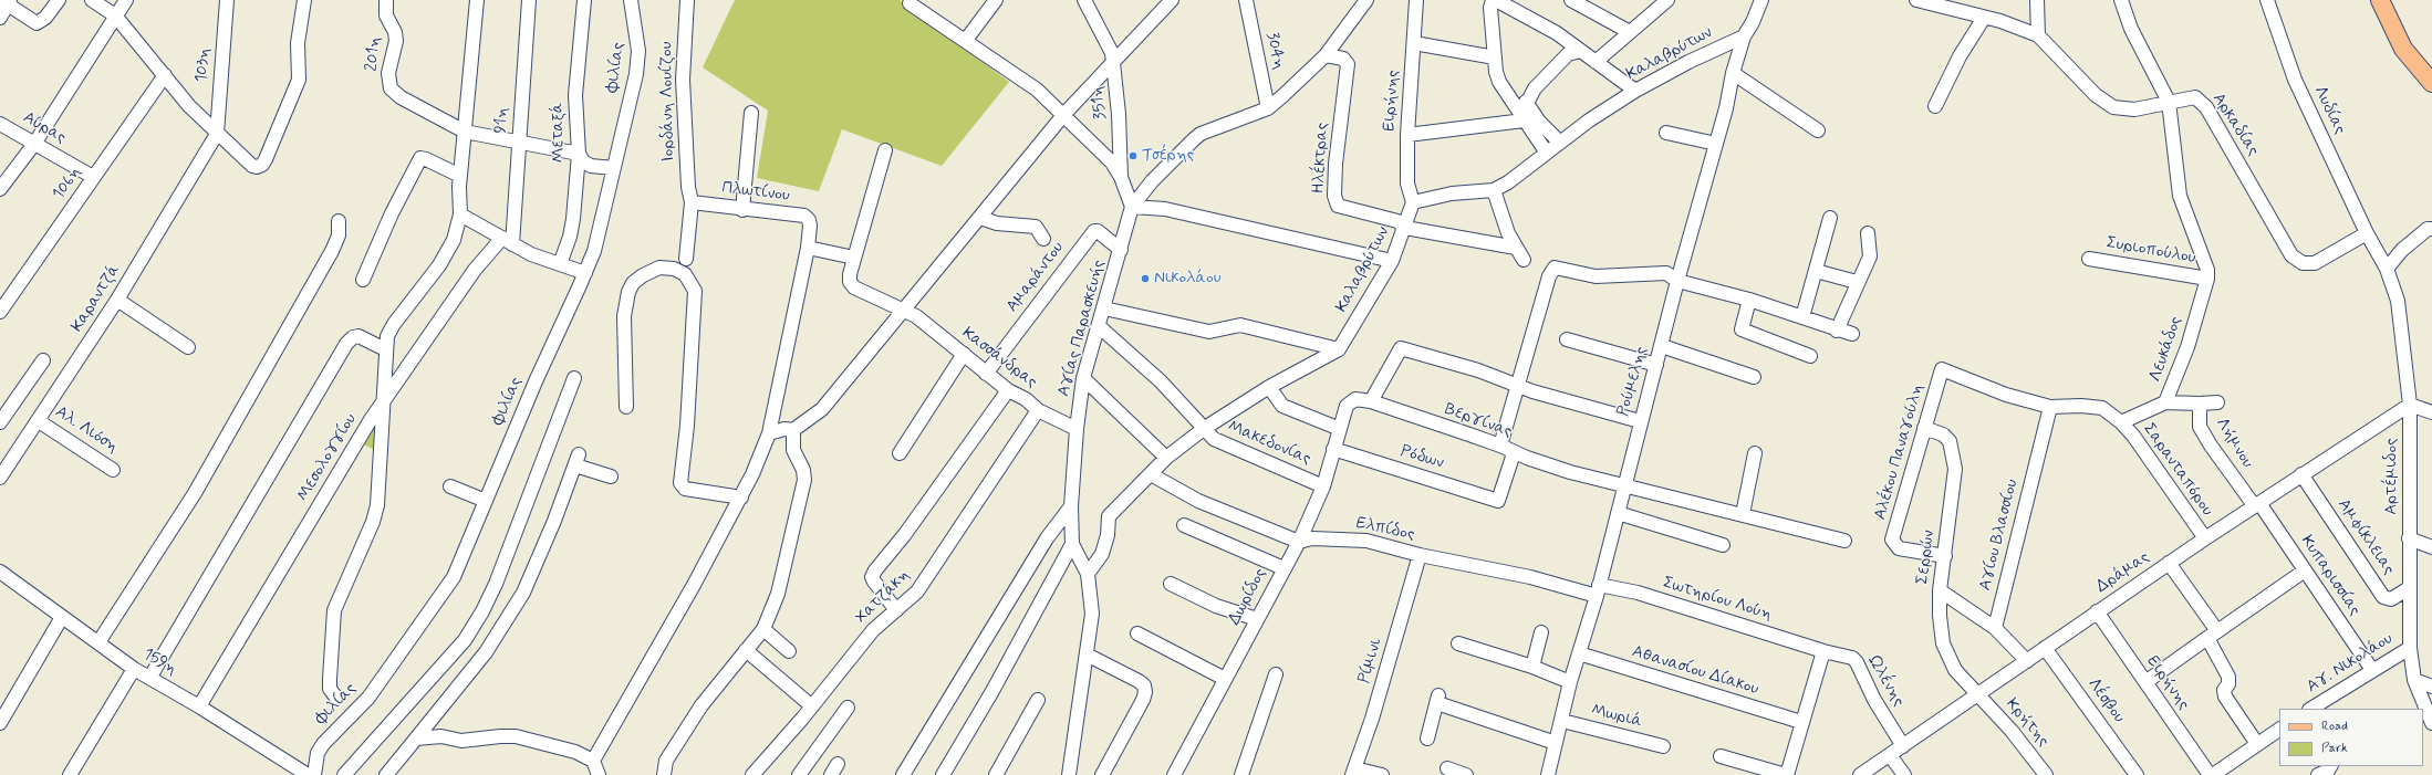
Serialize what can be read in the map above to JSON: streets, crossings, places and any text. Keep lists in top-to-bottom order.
{
  "streets": {
    "street": [
      "304η",
      "201η",
      "Καλαβρύτων",
      "103η",
      "Φιλίας",
      "Ειρήνης",
      "Ιορδάνη Λουίζου",
      "351η",
      "Λυδίας",
      "91η",
      "Αρκαδίας",
      "Αύρας",
      "Μεταξά",
      "Ηλέκτρας",
      "106η",
      "Πλωτίνου",
      "Συριοπούλου",
      "Αμαράντου",
      "Καραντζά",
      "Αγίας Παρασκευής",
      "Λευκάδος",
      "Κασσάνδρας",
      "Ρούμελης",
      "Βεργίνας",
      "Αλ. Λιόση",
      "Μακεδονίας",
      "Λήμνου",
      "Αλέκου Παναγούλη",
      "Μεσολογγίου",
      "Ρόδων",
      "Σαρανταπόρου",
      "Αρτέμιδος",
      "Ελπίδος",
      "Αγίου Βλασσίου",
      "Αμφίκλειας",
      "Σερρών",
      "Δράμας",
      "Κυπαρισσίας",
      "Χατζάκη",
      "Δωρίδος",
      "Σωτηρίου Λούη",
      "Ρίμινι",
      "159η",
      "Αγ. Νικολάου",
      "Αθανασίου Δίακου",
      "Ωλένης",
      "Λέσβου",
      "Μωριά",
      "Κρήτης"
    ]
  },
  "crossings": [
    ["304η", "Αγίας Παρασκευής"],
    ["Καλαβρύτων", "Ειρήνης"],
    ["Καλαβρύτων", "Ηλέκτρας"],
    ["Καλαβρύτων", "Αγίας Παρασκευής"],
    ["Καλαβρύτων", "Ρούμελης"],
    ["Καλαβρύτων", "Μακεδονίας"],
    ["103η", "Καραντζά"],
    ["Ειρήνης", "Δράμας"],
    ["Ιορδάνη Λουίζου", "Πλωτίνου"],
    ["351η", "Αγίας Παρασκευής"],
    ["Λυδίας", "Αρκαδίας"],
    ["Λυδίας", "Αρτέμιδος"],
    ["91η", "Μεσολογγίου"],
    ["Αρκαδίας", "Λευκάδος"],
    ["Αρκαδίας", "Αρτέμιδος"],
    ["Αύρας", "106η"],
    ["Ηλέκτρας", "Αγίας Παρασκευής"],
    ["Συριοπούλου", "Λευκάδος"],
    ["Αμαράντου", "Αγίας Παρασκευής"],
    ["Αμαράντου", "Κασσάνδρας"],
    ["Καραντζά", "Αλ. Λιόση"],
    ["Αγίας Παρασκευής", "Κασσάνδρας"],
    ["Αγίας Παρασκευής", "Μακεδονίας"],
    ["Λευκάδος", "Σαρανταπόρου"],
    ["Κασσάνδρας", "Χατζάκη"],
    ["Ρούμελης", "Βεργίνας"],
    ["Ρούμελης", "Ελπίδος"],
    ["Ρούμελης", "Σωτηρίου Λούη"],
    ["Ρούμελης", "Αθανασίου Δίακου"],
    ["Ρούμελης", "Μωριά"],
    ["Βεργίνας", "Ρόδων"],
    ["Βεργίνας", "Δωρίδος"],
    ["Μακεδονίας", "Δωρίδος"],
    ["Λήμνου", "Δράμας"],
    ["Λήμνου", "Κυπαρισσίας"],
    ["Αλέκου Παναγούλη", "Αγίου Βλασσίου"],
    ["Αλέκου Παναγούλη", "Σερρών"],
    ["Μεσολογγίου", "159η"],
    ["Ρόδων", "Δωρίδος"],
    ["Σαρανταπόρου", "Δράμας"],
    ["Αρτέμιδος", "Αμφίκλειας"],
    ["Αρτέμιδος", "Δράμας"],
    ["Αρτέμιδος", "Αγ. Νικολάου"],
    ["Ελπίδος", "Δωρίδος"],
    ["Ελπίδος", "Σωτηρίου Λούη"],
    ["Ελπίδος", "Ρίμινι"],
    ["Αμφίκλειας", "Δράμας"],
    ["Σερρών", "Δράμας"],
    ["Σερρών", "Κρήτης"],
    ["Δράμας", "Κυπαρισσίας"],
    ["Δράμας", "Ωλένης"],
    ["Δράμας", "Λέσβου"],
    ["Δράμας", "Κρήτης"],
    ["Κυπαρισσίας", "Αγ. Νικολάου"],
    ["Σωτηρίου Λούη", "Ωλένης"]
  ],
  "places": ["Τσέρης", "Νικολάου"],
  "legend": ["Road", "Park"]
}
